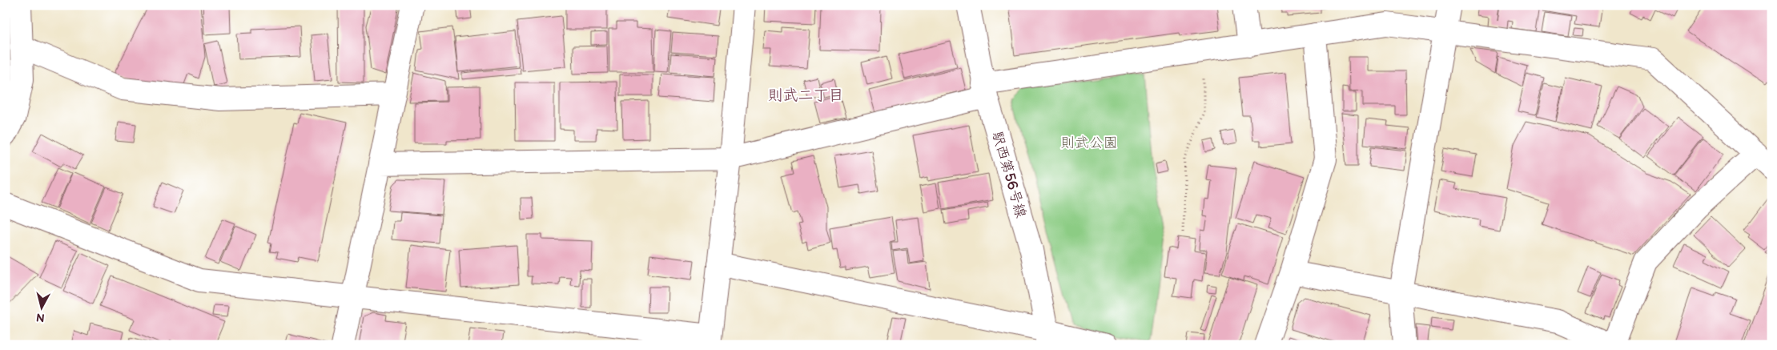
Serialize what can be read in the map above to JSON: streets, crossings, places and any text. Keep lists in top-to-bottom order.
{
  "streets": {
    "street": ["駅西第56号線"]
  },
  "districts": ["則武二丁目"],
  "parks": ["則武公園"],
  "north": "bottom"
}
